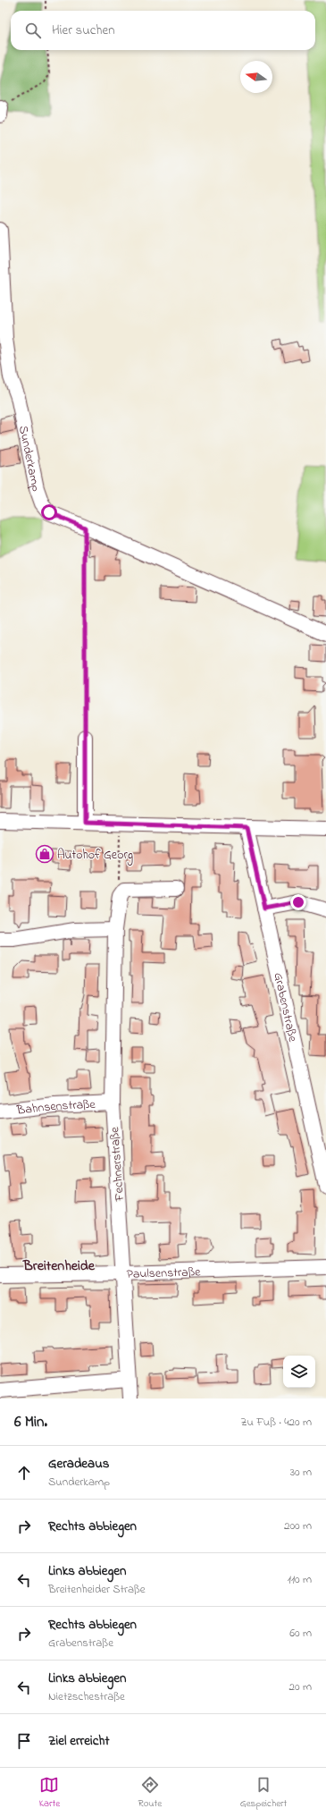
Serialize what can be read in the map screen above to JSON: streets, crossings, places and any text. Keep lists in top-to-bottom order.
{
  "streets": {
    "street": [
      "Sunderkamp",
      "Grabenstraße",
      "Bahnsenstraße",
      "Fechnerstraße",
      "Paulsenstraße"
    ]
  },
  "crossings": [
    ["Bahnsenstraße", "Fechnerstraße"],
    ["Fechnerstraße", "Paulsenstraße"]
  ],
  "districts": ["Breitenheide"],
  "places": {
    "shop": ["Autohof Georg"]
  },
  "north": "left",
  "page": {
    "search": "Hier suchen",
    "heading": ["6 Min.", "Zu Fuß · 420 m"],
    "list": [
      ["Geradeaus", "Sunderkamp", "30 m"],
      ["Rechts abbiegen", "200 m"],
      ["Links abbiegen", "Breitenheider Straße", "110 m"],
      ["Rechts abbiegen", "Grabenstraße", "60 m"],
      ["Links abbiegen", "Nietzschestraße", "20 m"],
      "Ziel erreicht"
    ],
    "nav": ["Karte", "Route", "Gespeichert"]
  }
}
